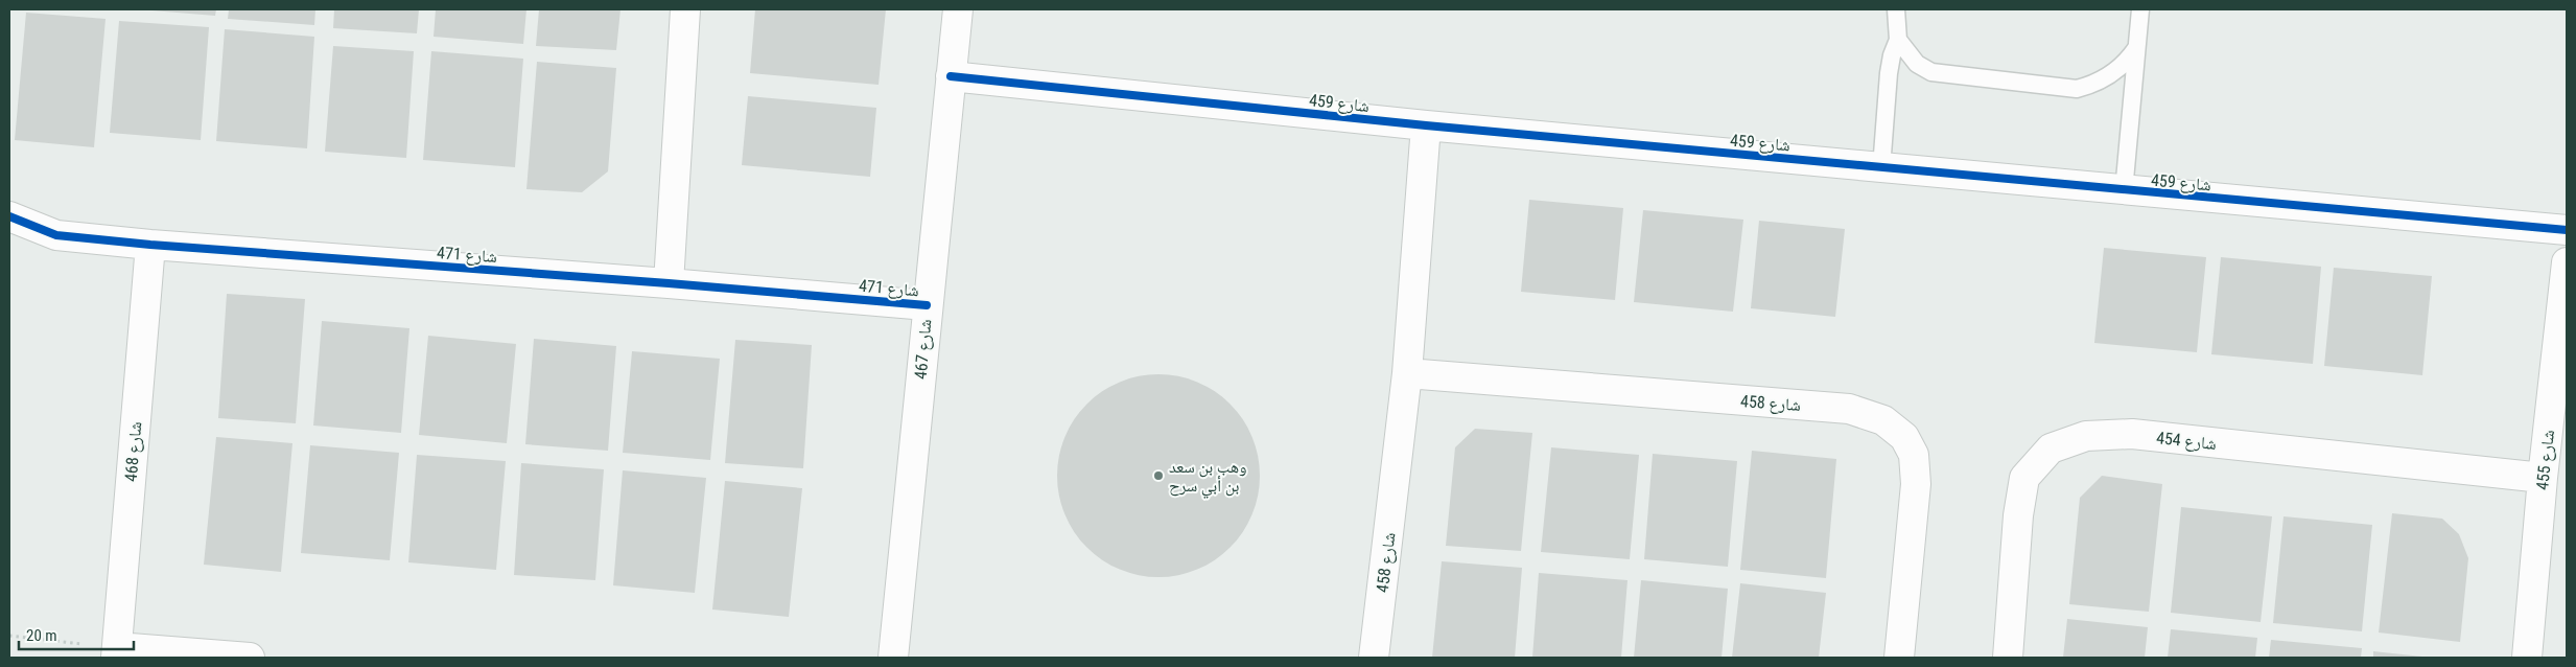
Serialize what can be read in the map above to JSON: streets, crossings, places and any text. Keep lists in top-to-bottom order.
{
  "streets": {
    "street": [
      "شارع 459",
      "شارع 471",
      "شارع 467",
      "شارع 458",
      "شارع 454",
      "شارع 468",
      "شارع 455"
    ]
  },
  "crossings": [
    ["شارع 459", "شارع 467"],
    ["شارع 459", "شارع 458"],
    ["شارع 471", "شارع 467"],
    ["شارع 471", "شارع 468"],
    ["شارع 454", "شارع 455"]
  ],
  "places": ["وهب بن سعد بن أبي سرح"],
  "scale_bar": "20 m"
}
